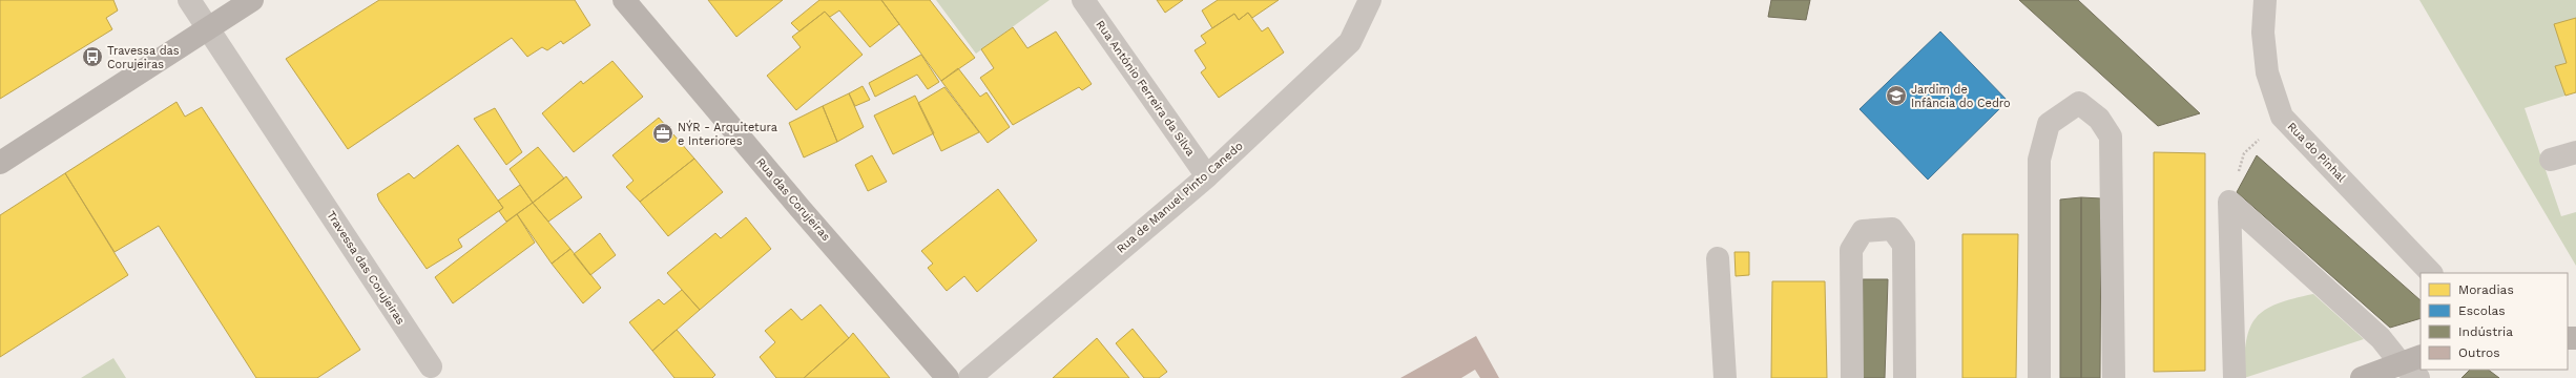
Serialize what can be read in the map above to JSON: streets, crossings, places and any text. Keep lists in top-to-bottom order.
{
  "streets": {
    "street": [
      "Rua António Ferreira da Silva",
      "Rua do Pinhal",
      "Rua de Manuel Pinto Canedo",
      "Rua das Corujeiras",
      "Travessa das Corujeiras"
    ]
  },
  "crossings": [
    ["Rua António Ferreira da Silva", "Rua de Manuel Pinto Canedo"]
  ],
  "places": {
    "bus stop": ["Travessa das Corujeiras"],
    "school or university": ["Jardim de Infância do Cedro"],
    "office": ["NÝR - Arquitetura e Interiores"]
  },
  "legend": [
    "Moradias",
    "Escolas",
    "Indústria",
    "Outros"
  ]
}
